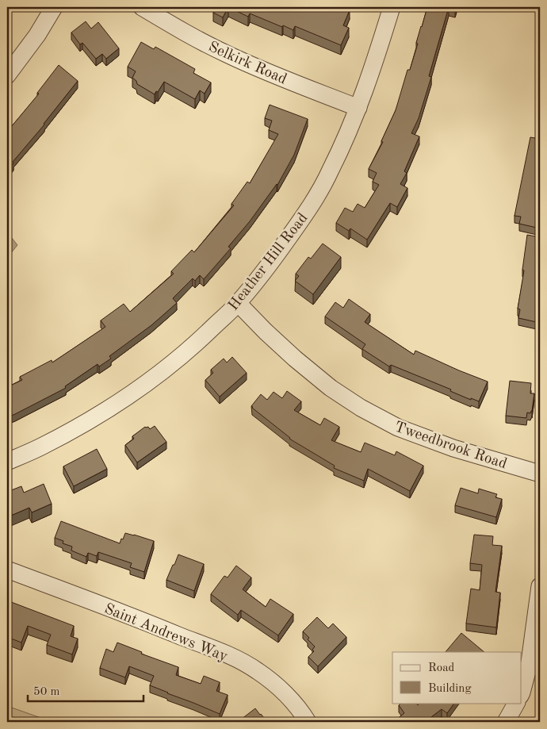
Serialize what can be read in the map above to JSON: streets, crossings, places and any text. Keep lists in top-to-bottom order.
{
  "streets": {
    "street": [
      "Selkirk Road",
      "Heather Hill Road",
      "Tweedbrook Road",
      "Saint Andrews Way"
    ]
  },
  "crossings": [
    ["Selkirk Road", "Heather Hill Road"],
    ["Heather Hill Road", "Tweedbrook Road"]
  ],
  "legend": ["Road", "Building"],
  "scale_bar": "50 m"
}
